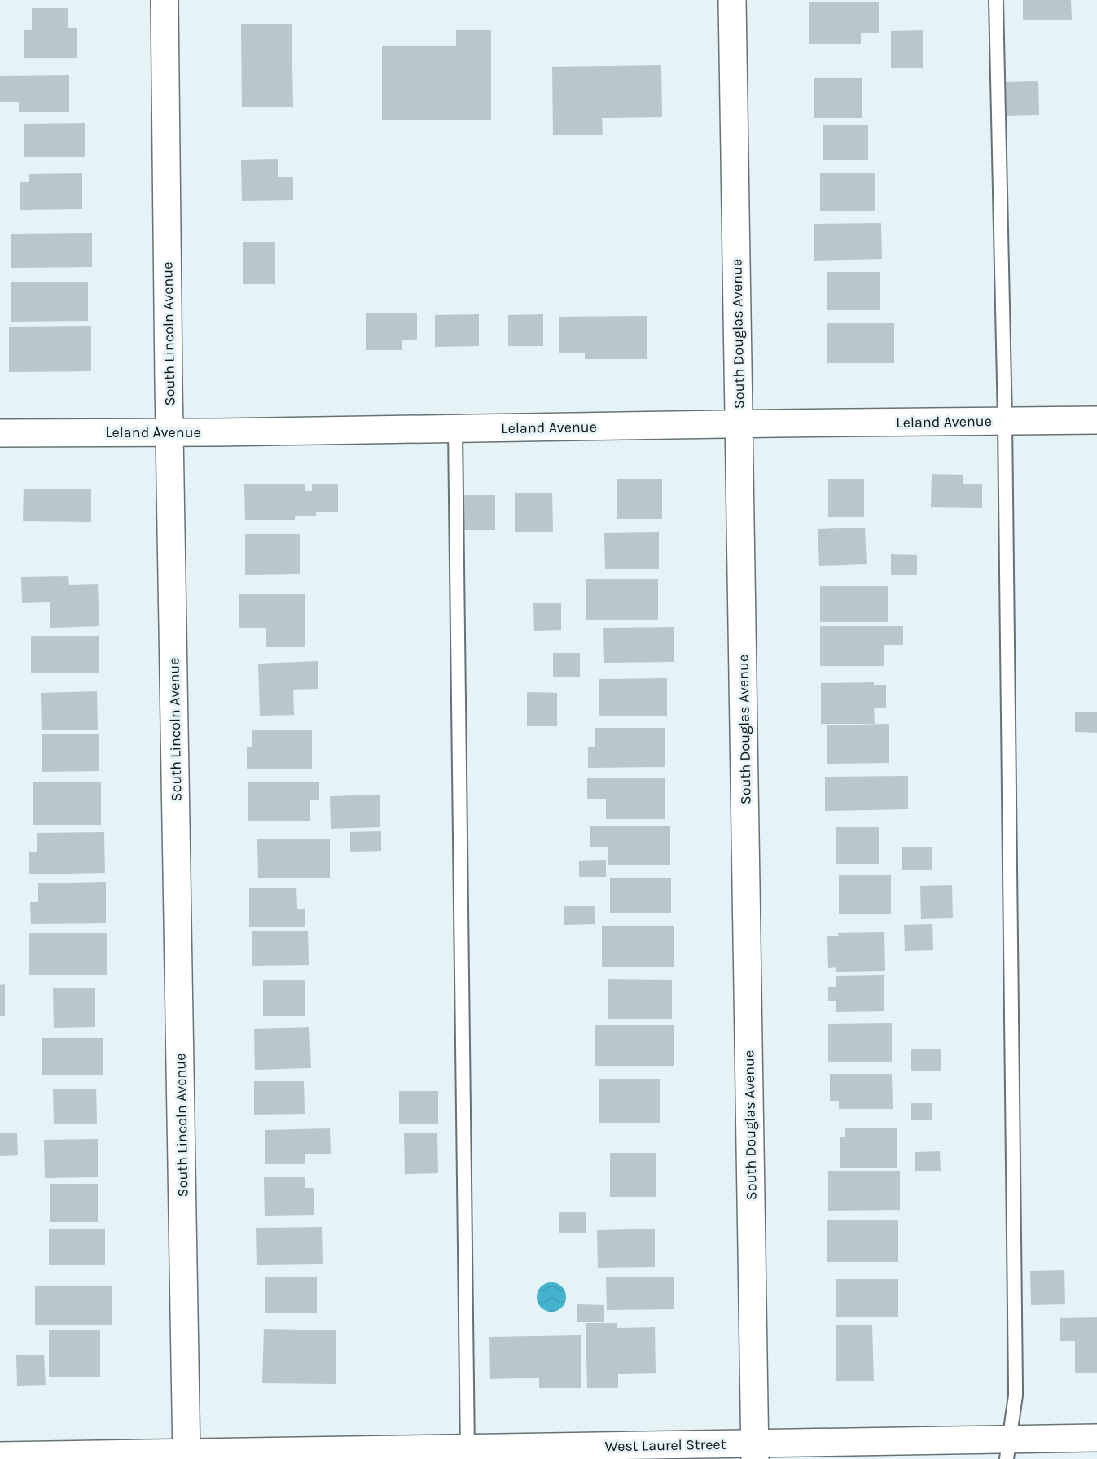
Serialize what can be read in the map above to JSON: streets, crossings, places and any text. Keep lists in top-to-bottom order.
{
  "streets": {
    "street": [
      "South Lincoln Avenue",
      "South Douglas Avenue",
      "Leland Avenue",
      "West Laurel Street"
    ]
  },
  "crossings": [
    ["South Lincoln Avenue", "Leland Avenue"],
    ["South Lincoln Avenue", "West Laurel Street"],
    ["South Douglas Avenue", "Leland Avenue"],
    ["South Douglas Avenue", "West Laurel Street"]
  ]
}
